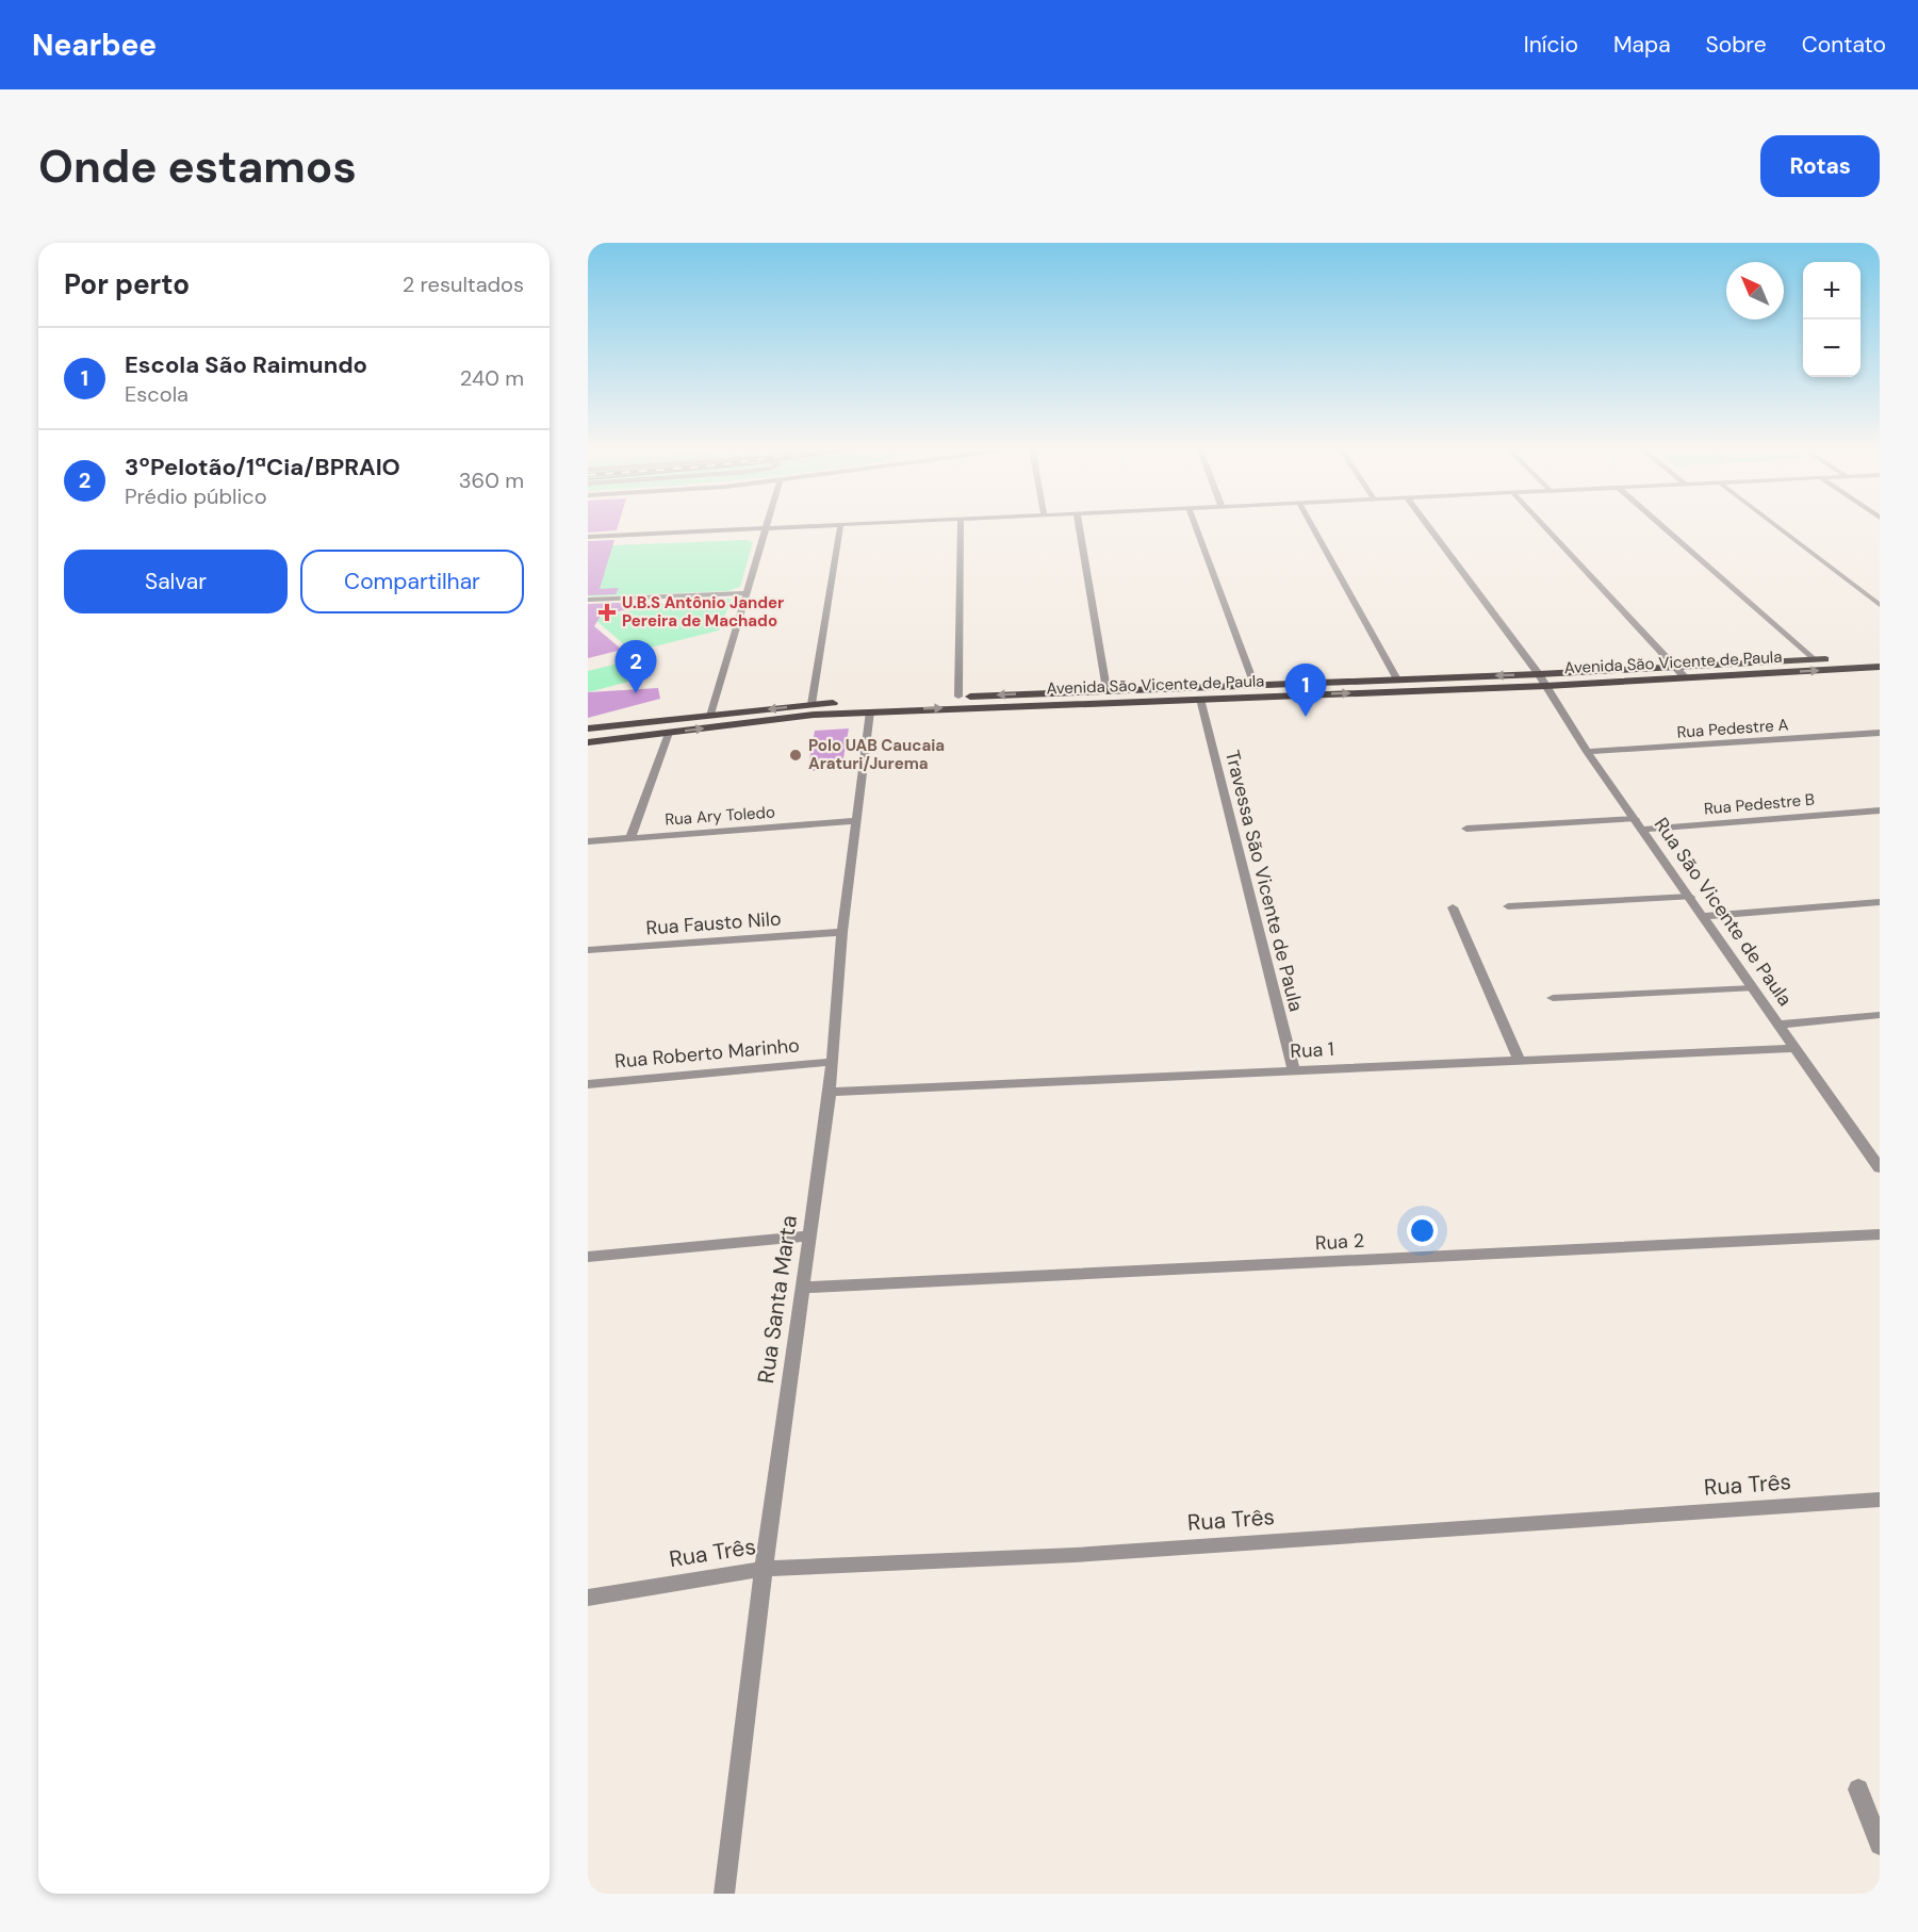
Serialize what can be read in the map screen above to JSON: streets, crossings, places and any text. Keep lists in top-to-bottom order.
{
  "streets": {
    "main road": ["Avenida São Vicente de Paula"],
    "street": [
      "Rua Pedestre A",
      "Rua Pedestre B",
      "Rua Ary Toledo",
      "Travessa São Vicente de Paula",
      "Rua São Vicente de Paula",
      "Rua Fausto Nilo",
      "Rua 1",
      "Rua Roberto Marinho",
      "Rua 2",
      "Rua Santa Marta",
      "Rua Três"
    ]
  },
  "crossings": [
    ["Avenida São Vicente de Paula", "Travessa São Vicente de Paula"],
    ["Avenida São Vicente de Paula", "Rua São Vicente de Paula"],
    ["Avenida São Vicente de Paula", "Rua Santa Marta"],
    ["Rua Pedestre A", "Rua São Vicente de Paula"],
    ["Rua Pedestre B", "Rua São Vicente de Paula"],
    ["Rua Ary Toledo", "Rua Santa Marta"],
    ["Travessa São Vicente de Paula", "Rua 1"],
    ["Rua São Vicente de Paula", "Rua 1"],
    ["Rua Fausto Nilo", "Rua Santa Marta"],
    ["Rua 1", "Rua Santa Marta"],
    ["Rua Roberto Marinho", "Rua Santa Marta"],
    ["Rua 2", "Rua Santa Marta"],
    ["Rua Santa Marta", "Rua Três"]
  ],
  "places": {
    "health": ["U.B.S Antônio Jander Pereira de Machado"],
    "other": ["Polo UAB Caucaia Araturi/Jurema"]
  },
  "north": "top left",
  "page": {
    "header": "Nearbee",
    "nav": [
      "Início",
      "Mapa",
      "Sobre",
      "Contato"
    ],
    "buttons": [
      "Rotas",
      ["Salvar", "Compartilhar"]
    ],
    "title": "Onde estamos",
    "heading": ["Por perto", "2 resultados"],
    "map_buttons": ["+", "−"],
    "list": [
      {
        "mark": "1",
        "name": "Escola São Raimundo",
        "note": "Escola",
        "value": "240 m"
      },
      {
        "mark": "2",
        "name": "3ºPelotão/1ªCia/BPRAIO",
        "note": "Prédio público",
        "value": "360 m"
      }
    ],
    "pins": ["2", "1"]
  }
}
